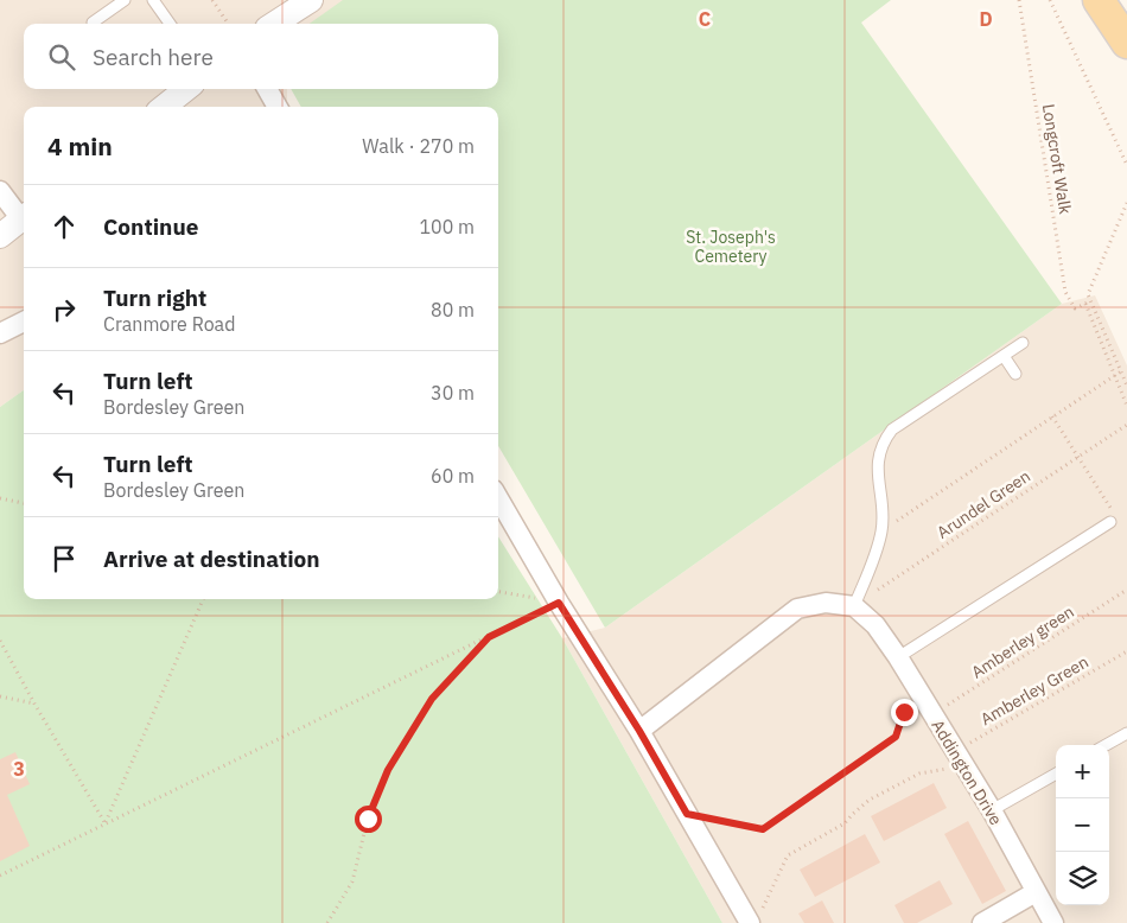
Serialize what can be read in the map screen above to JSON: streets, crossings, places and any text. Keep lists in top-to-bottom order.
{
  "streets": {
    "street": ["Addington Drive"],
    "path": [
      "Longcroft Walk",
      "Arundel Green",
      "Amberley green",
      "Amberley Green"
    ]
  },
  "crossings": [
    ["Arundel Green", "Addington Drive"],
    ["Amberley green", "Addington Drive"],
    ["Amberley Green", "Addington Drive"]
  ],
  "parks": ["St. Joseph's Cemetery"],
  "page": {
    "search": "Search here",
    "heading": ["4 min", "Walk · 270 m"],
    "list": [
      ["Continue", "100 m"],
      ["Turn right", "Cranmore Road", "80 m"],
      ["Turn left", "Bordesley Green", "30 m"],
      ["Turn left", "Bordesley Green", "60 m"],
      "Arrive at destination"
    ],
    "map_buttons": ["+", "−"]
  },
  "grid": {
    "columns": ["C", "D"],
    "rows": ["3"]
  }
}
